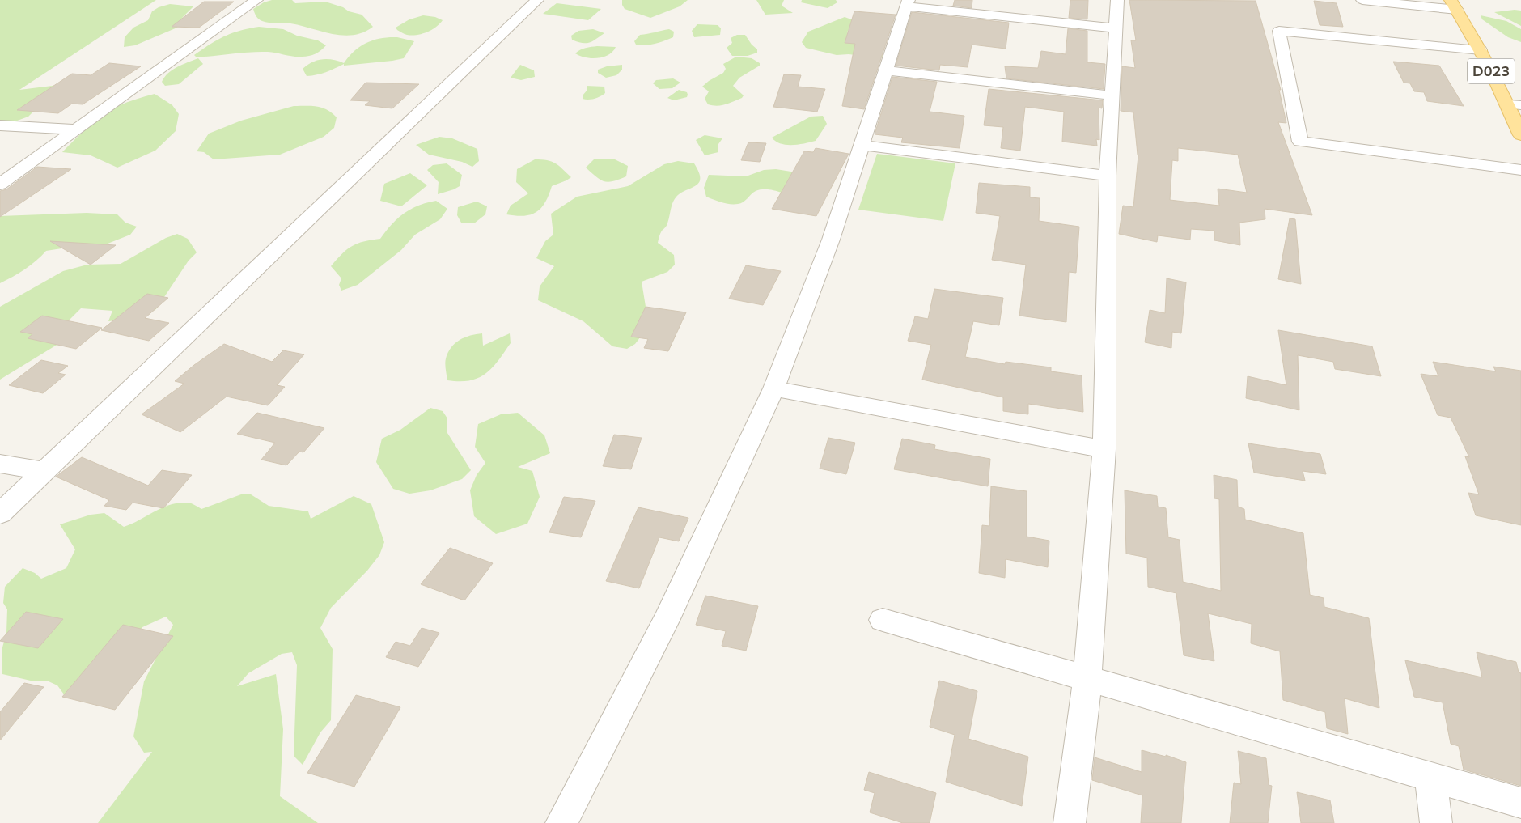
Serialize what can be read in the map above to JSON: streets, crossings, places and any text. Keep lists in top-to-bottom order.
{
  "streets": {
    "main road": ["D023"]
  }
}
